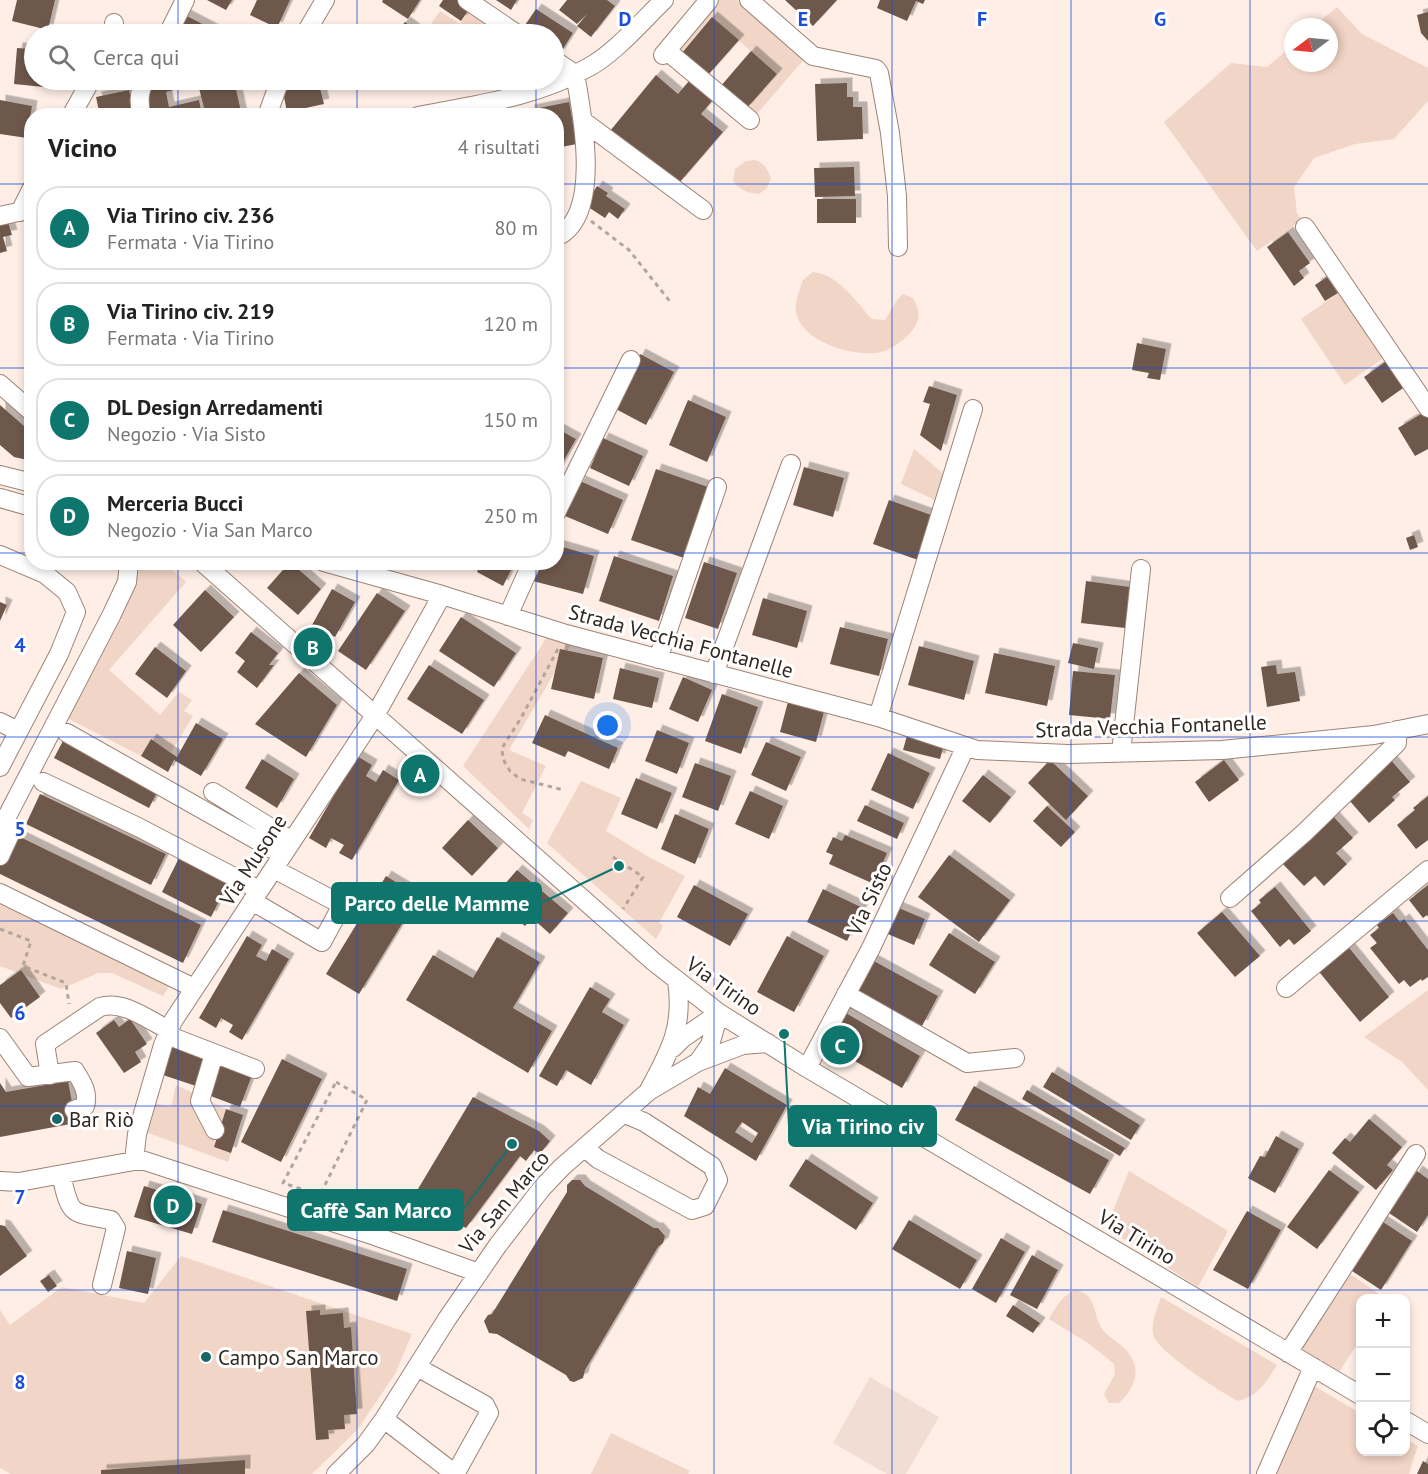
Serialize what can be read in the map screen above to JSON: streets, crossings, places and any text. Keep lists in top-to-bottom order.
{
  "streets": {
    "street": [
      "Strada Vecchia Fontanelle",
      "Via Musone",
      "Via Sisto",
      "Via Tirino",
      "Via San Marco"
    ]
  },
  "crossings": [
    ["Strada Vecchia Fontanelle", "Via Musone"],
    ["Strada Vecchia Fontanelle", "Via Sisto"],
    ["Via Musone", "Via Tirino"],
    ["Via Musone", "Via San Marco"],
    ["Via Sisto", "Via Tirino"],
    ["Via Tirino", "Via San Marco"]
  ],
  "places": [
    "Parco delle Mamme",
    "Via Tirino civ",
    "Bar Riò",
    "Caffè San Marco",
    "Campo San Marco"
  ],
  "north": "left",
  "page": {
    "search": "Cerca qui",
    "heading": ["Vicino", "4 risultati"],
    "list": [
      {
        "mark": "A",
        "name": "Via Tirino civ. 236",
        "note": "Fermata · Via Tirino",
        "value": "80 m"
      },
      {
        "mark": "B",
        "name": "Via Tirino civ. 219",
        "note": "Fermata · Via Tirino",
        "value": "120 m"
      },
      {
        "mark": "C",
        "name": "DL Design Arredamenti",
        "note": "Negozio · Via Sisto",
        "value": "150 m"
      },
      {
        "mark": "D",
        "name": "Merceria Bucci",
        "note": "Negozio · Via San Marco",
        "value": "250 m"
      }
    ],
    "pins": [
      "B",
      "A",
      "C",
      "D"
    ],
    "map_buttons": ["+", "−"]
  },
  "grid": {
    "columns": [
      "D",
      "E",
      "F",
      "G"
    ],
    "rows": [
      "4",
      "5",
      "6",
      "7",
      "8"
    ]
  }
}
